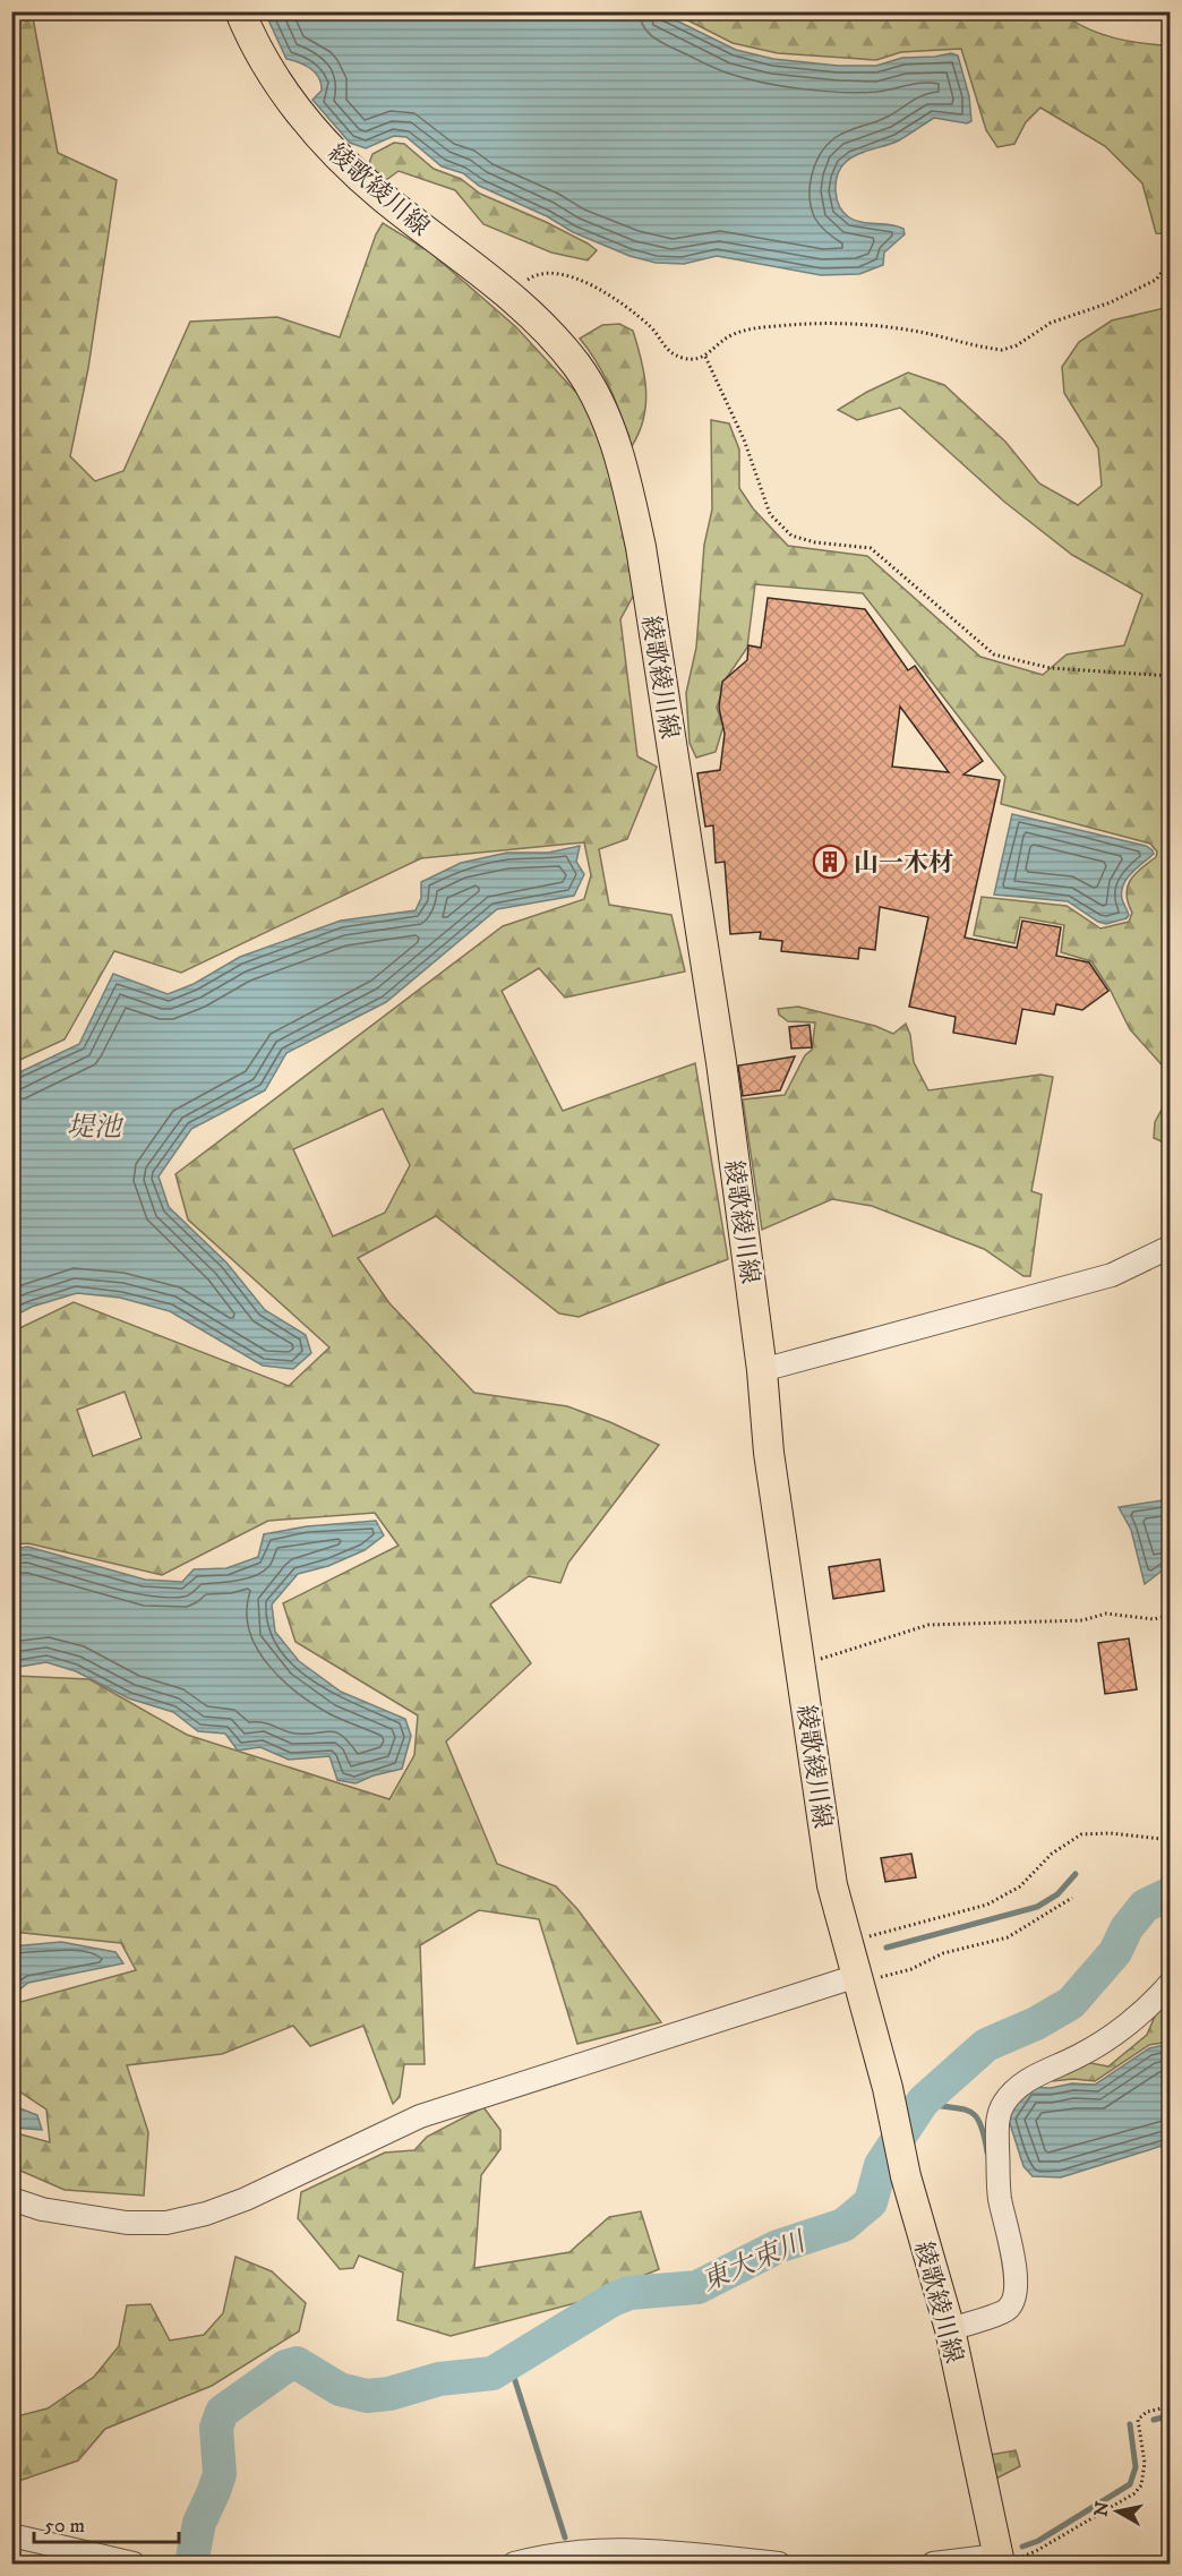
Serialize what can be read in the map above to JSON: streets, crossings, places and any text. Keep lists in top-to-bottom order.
{
  "streets": {
    "main road": ["綾歌綾川線"]
  },
  "water": ["堤池", "東大束川"],
  "places": {
    "building": ["山一木材"]
  },
  "scale_bar": "50 m",
  "north": "left"
}
